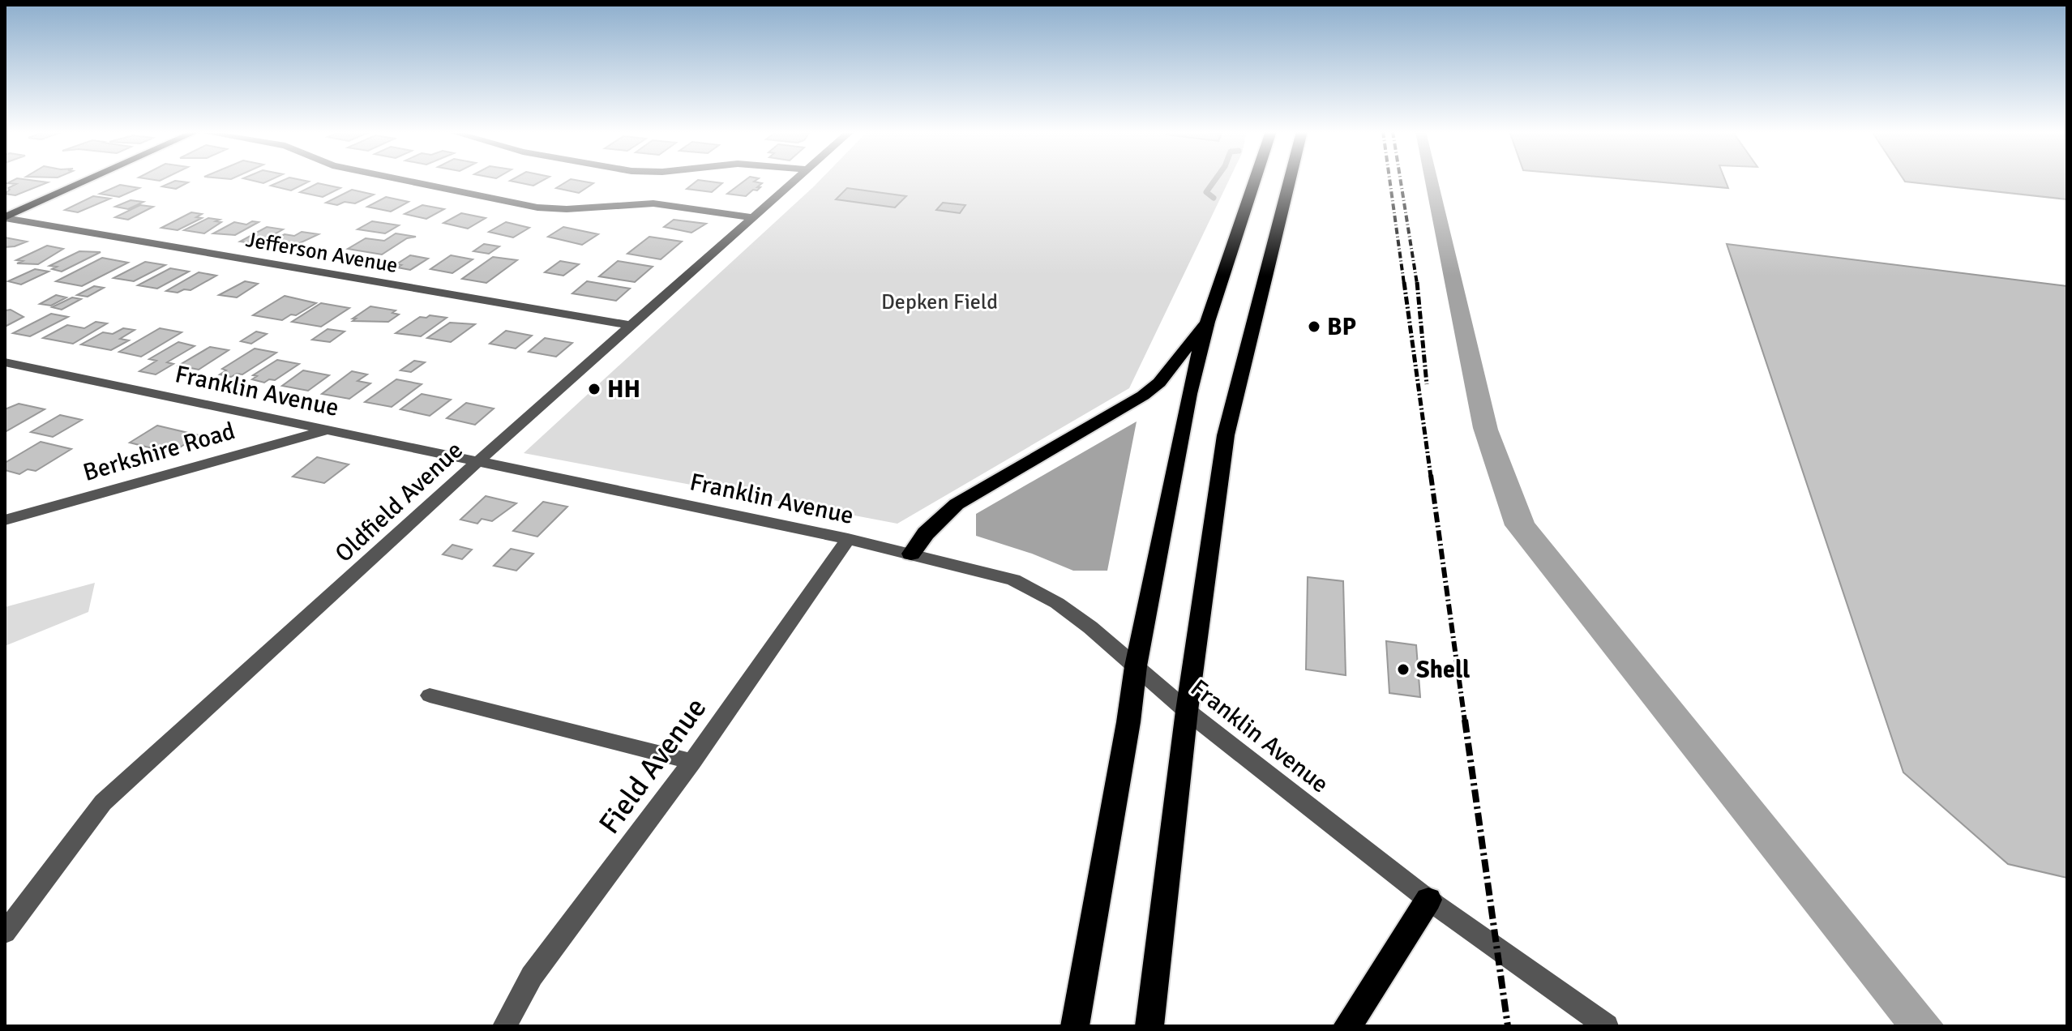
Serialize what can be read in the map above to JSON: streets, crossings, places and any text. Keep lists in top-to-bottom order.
{
  "streets": {
    "street": [
      "Jefferson Avenue",
      "Franklin Avenue",
      "Berkshire Road",
      "Oldfield Avenue",
      "Field Avenue"
    ]
  },
  "crossings": [
    ["Jefferson Avenue", "Oldfield Avenue"],
    ["Franklin Avenue", "Berkshire Road"],
    ["Franklin Avenue", "Oldfield Avenue"],
    ["Franklin Avenue", "Field Avenue"]
  ],
  "parks": ["Depken Field"],
  "places": ["BP", "HH", "Shell"]
}
